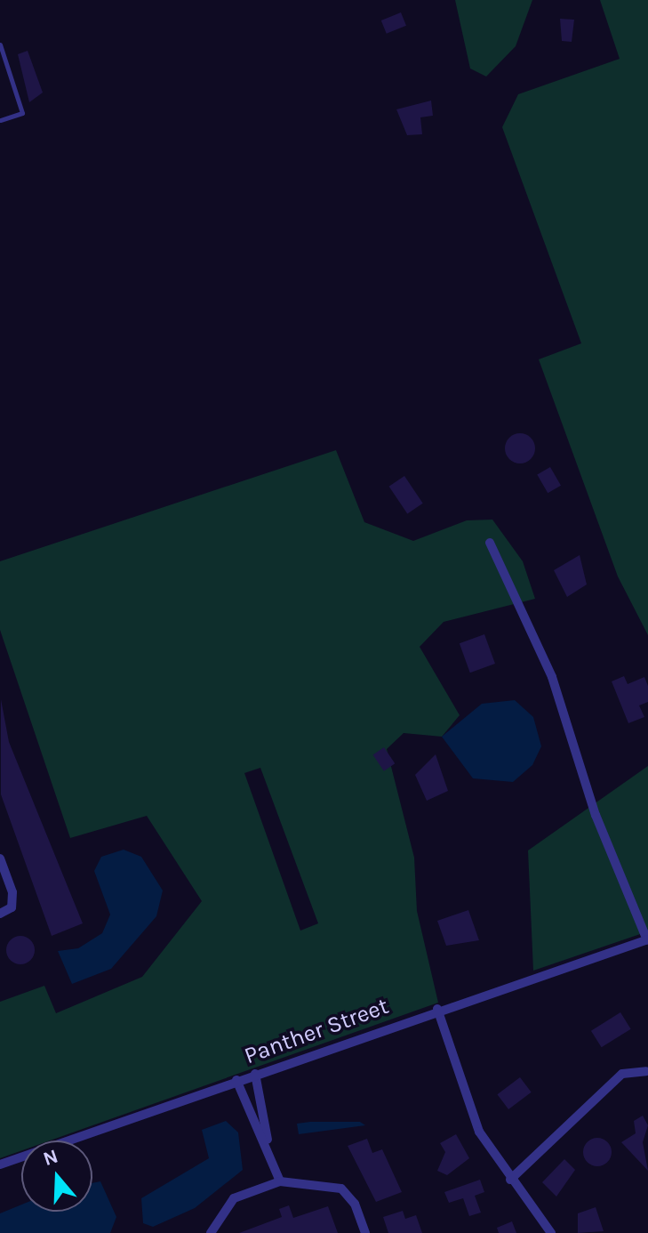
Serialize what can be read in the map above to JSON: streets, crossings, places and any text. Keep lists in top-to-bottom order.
{
  "streets": {
    "street": ["Panther Street"]
  },
  "north": "top"
}
